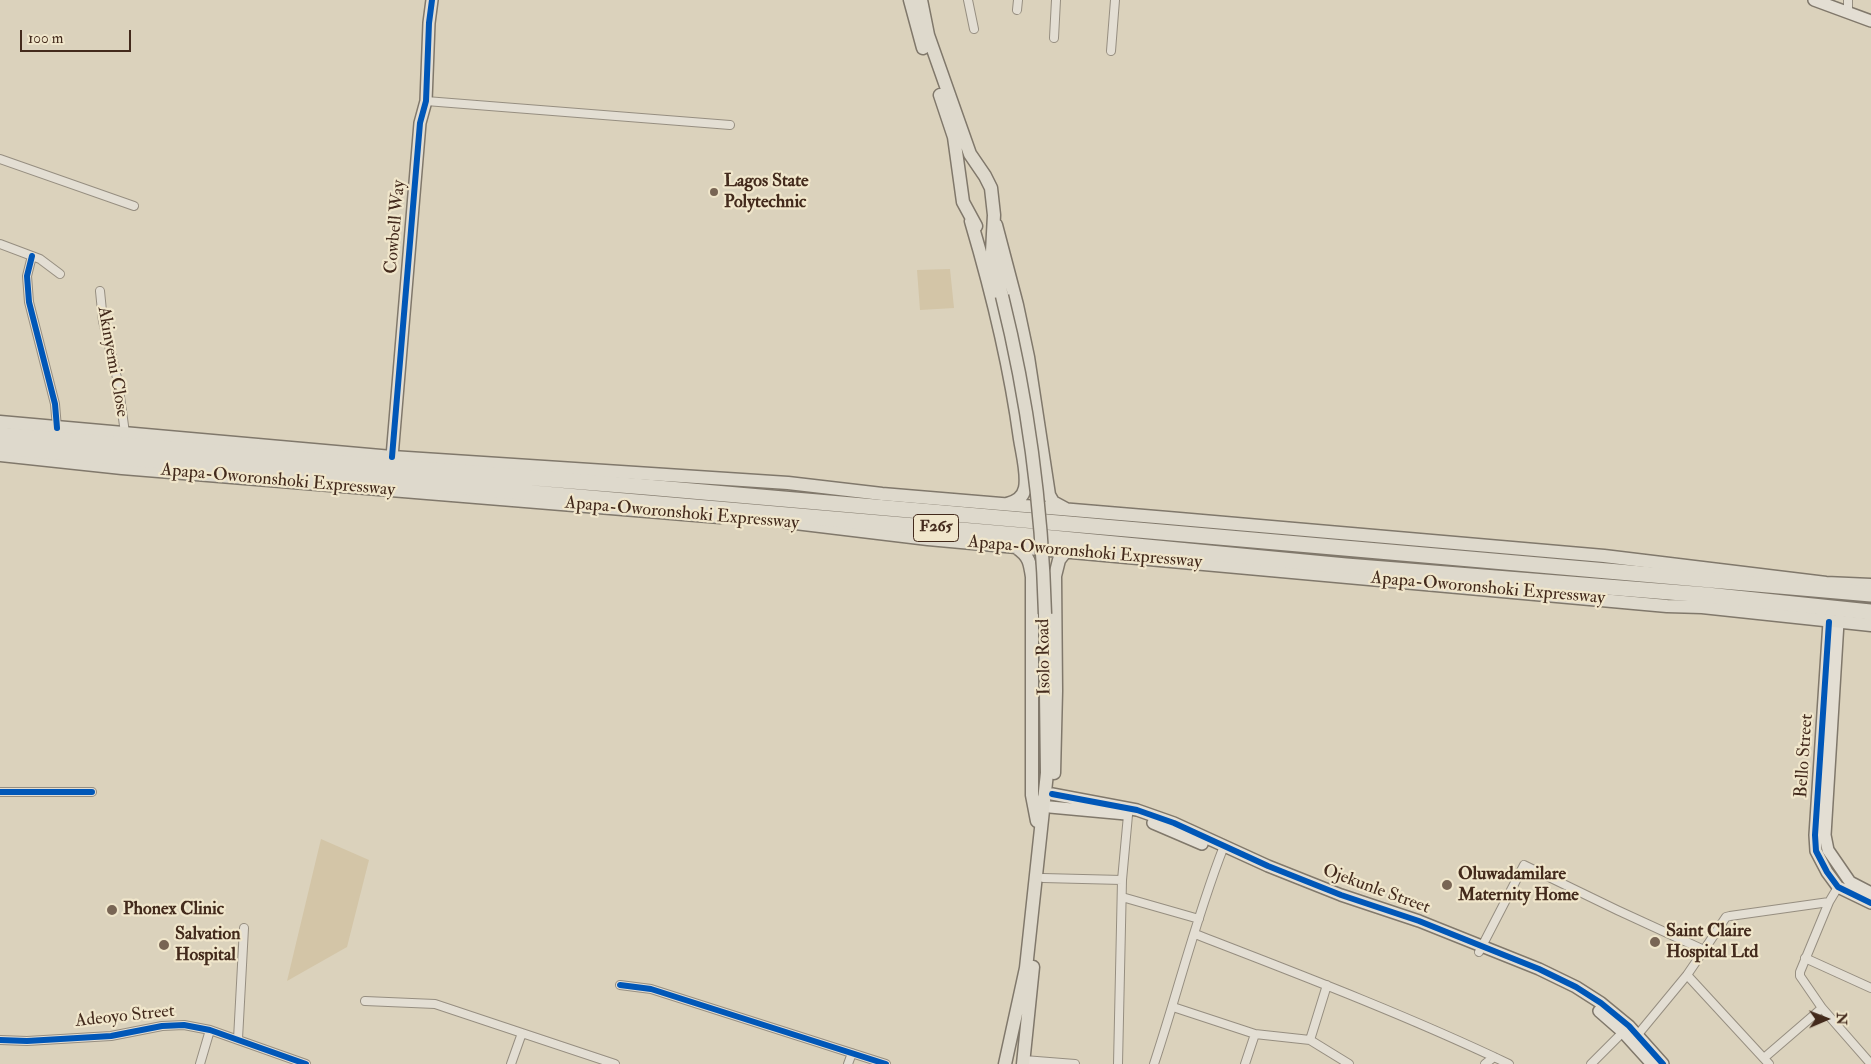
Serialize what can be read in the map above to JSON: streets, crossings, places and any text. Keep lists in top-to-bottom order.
{
  "streets": {
    "highway": ["Apapa-Oworonshoki Expressway", "F265"],
    "main road": ["Isolo Road"],
    "street": [
      "Cowbell Way",
      "Akinyemi Close",
      "Bello Street",
      "Ojekunle Street",
      "Adeoyo Street"
    ]
  },
  "crossings": [
    ["Cowbell Way", "Apapa-Oworonshoki Expressway"],
    ["Akinyemi Close", "Apapa-Oworonshoki Expressway"],
    ["Apapa-Oworonshoki Expressway", "Bello Street"]
  ],
  "places": [
    "Lagos State Polytechnic",
    "Oluwadamilare Maternity Home",
    "Phonex Clinic",
    "Saint Claire Hospital Ltd",
    "Salvation Hospital"
  ],
  "scale_bar": "100 m",
  "north": "right"
}
